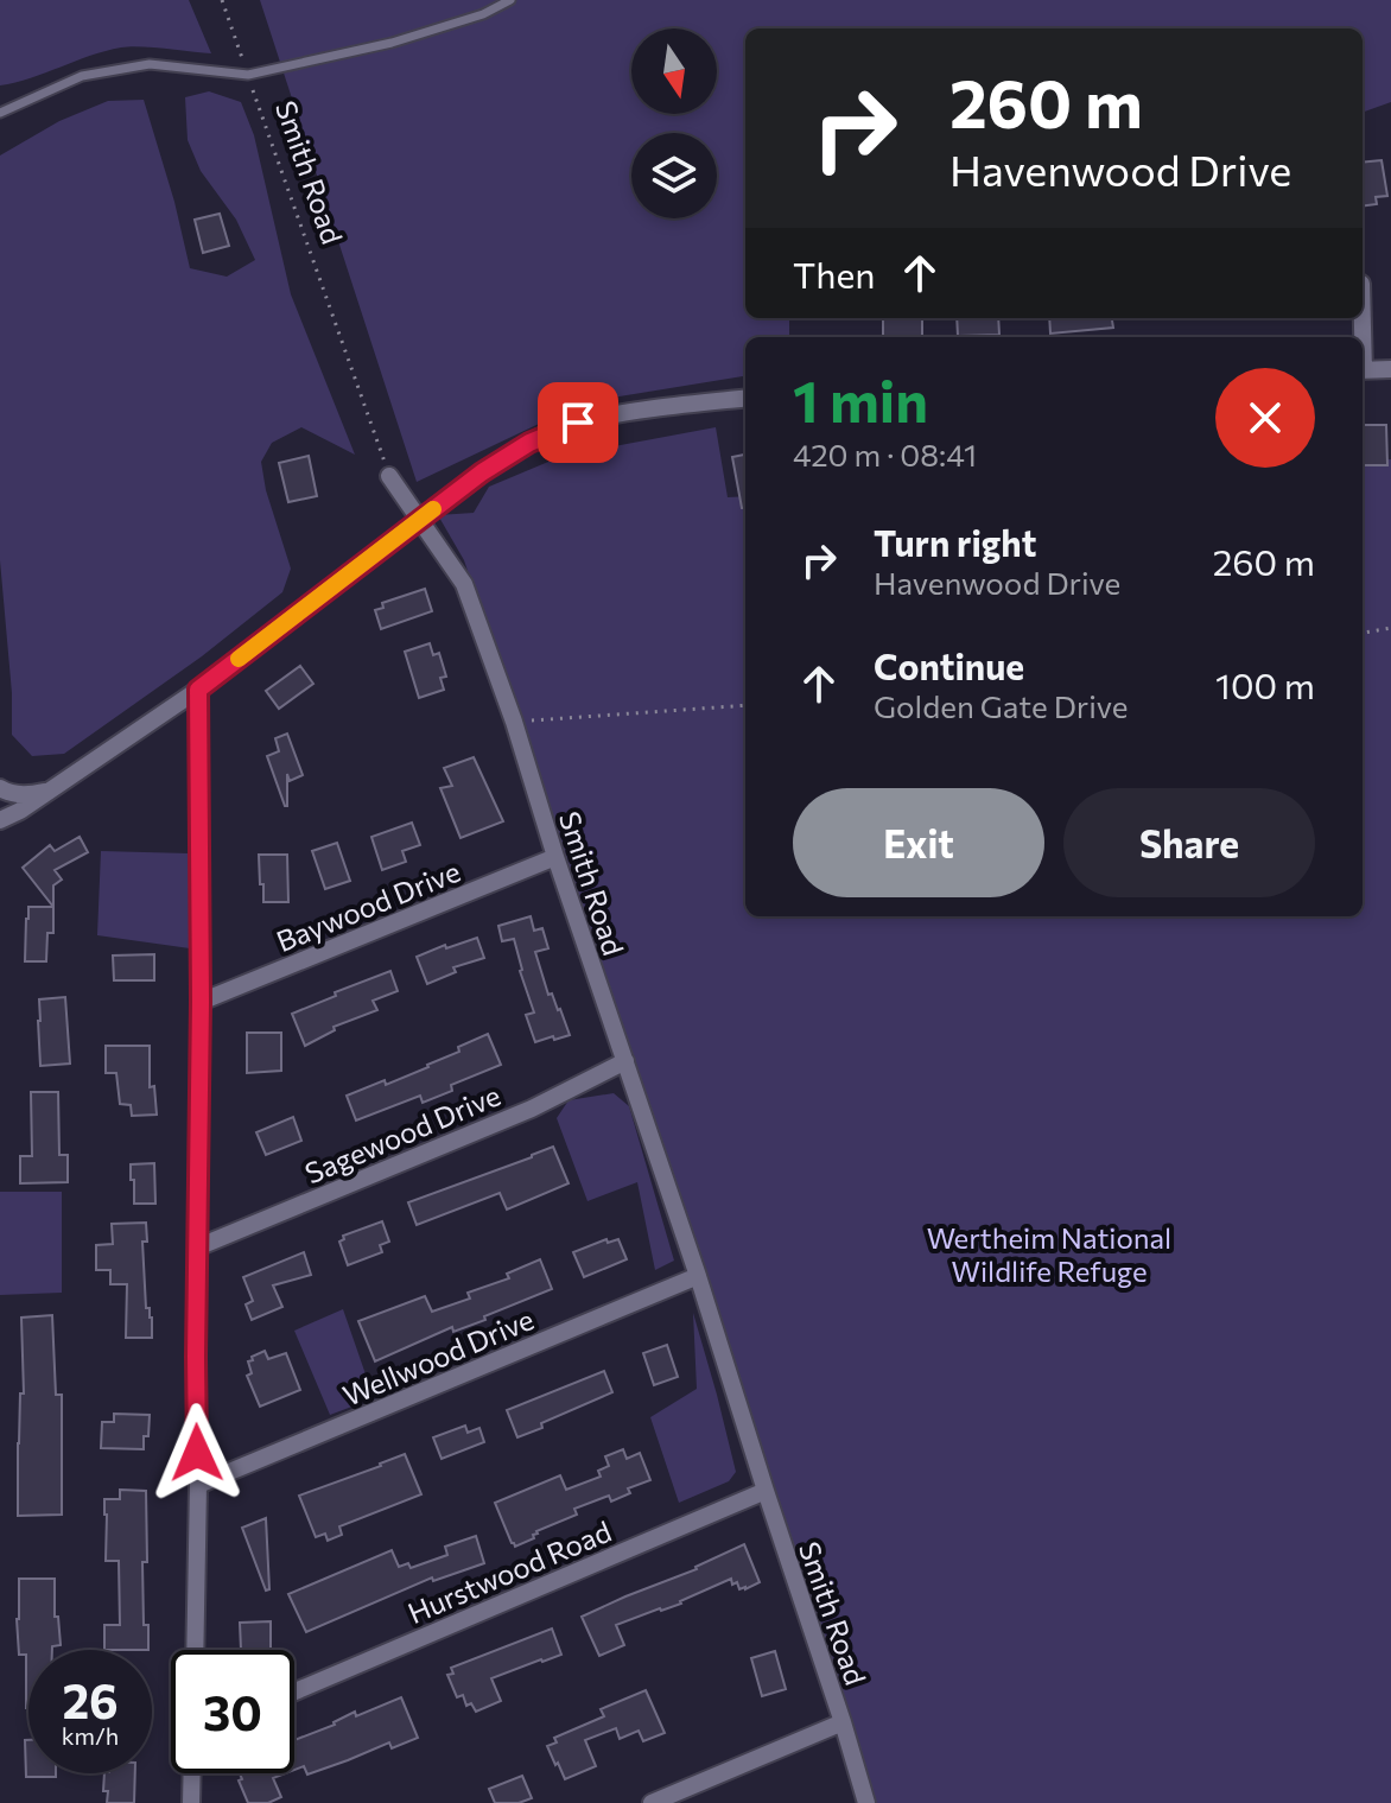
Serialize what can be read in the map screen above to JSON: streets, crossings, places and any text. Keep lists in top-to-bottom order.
{
  "streets": {
    "street": [
      "Smith Road",
      "Baywood Drive",
      "Sagewood Drive",
      "Wellwood Drive",
      "Hurstwood Road"
    ]
  },
  "crossings": [
    ["Smith Road", "Baywood Drive"],
    ["Smith Road", "Sagewood Drive"],
    ["Smith Road", "Wellwood Drive"],
    ["Smith Road", "Hurstwood Road"]
  ],
  "parks": ["Wertheim National Wildlife Refuge"],
  "north": "bottom",
  "page": {
    "turn": ["260 m", "Havenwood Drive"],
    "then": "Then",
    "heading": ["1 min", "420 m · 08:41"],
    "list": [
      {
        "name": "Turn right",
        "note": "Havenwood Drive",
        "value": "260 m"
      },
      {
        "name": "Continue",
        "note": "Golden Gate Drive",
        "value": "100 m"
      }
    ],
    "buttons": ["Exit", "Share"],
    "speed": "26 km/h",
    "limit": "30"
  }
}
